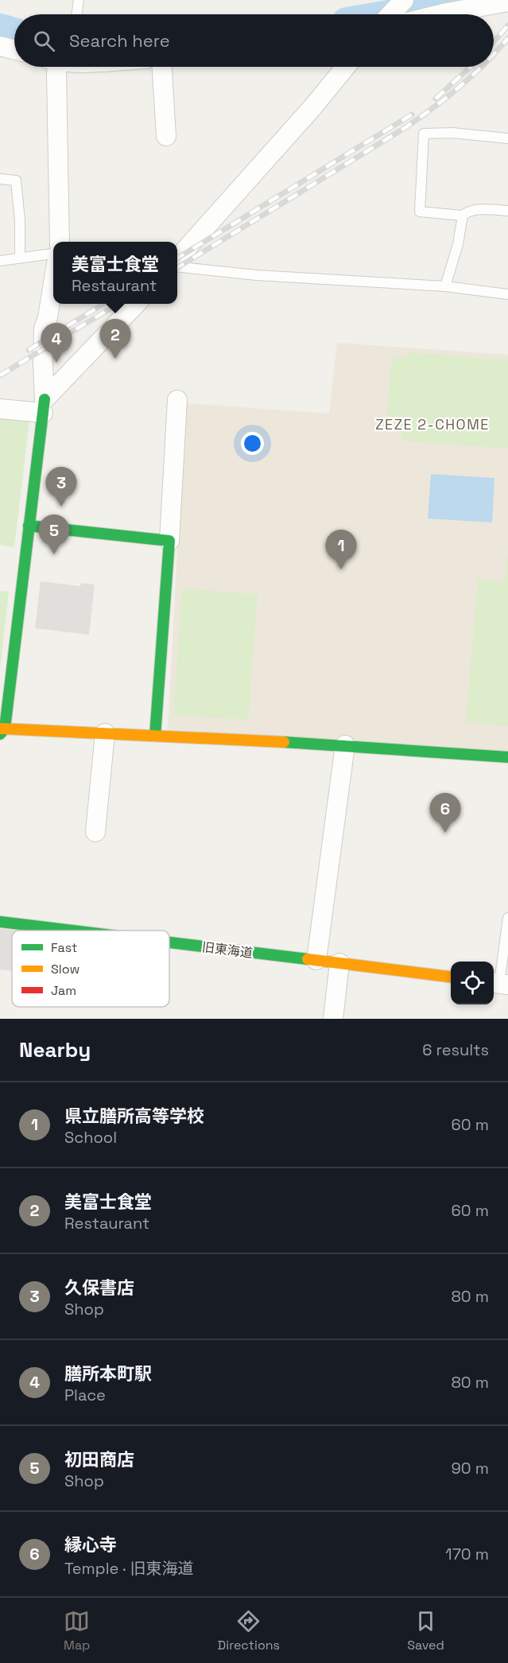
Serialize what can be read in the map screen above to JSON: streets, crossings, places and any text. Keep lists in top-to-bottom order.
{
  "streets": {
    "street": ["旧東海道"]
  },
  "districts": ["ZEZE 2-CHOME"],
  "legend": ["Fast", "Slow", "Jam"],
  "page": {
    "search": "Search here",
    "popup": ["美富士食堂", "Restaurant"],
    "pins": [
      "2",
      "4",
      "3",
      "5",
      "1",
      "6"
    ],
    "heading": ["Nearby", "6 results"],
    "list": [
      {
        "mark": "1",
        "name": "県立膳所高等学校",
        "note": "School",
        "value": "60 m"
      },
      {
        "mark": "2",
        "name": "美富士食堂",
        "note": "Restaurant",
        "value": "60 m"
      },
      {
        "mark": "3",
        "name": "久保書店",
        "note": "Shop",
        "value": "80 m"
      },
      {
        "mark": "4",
        "name": "膳所本町駅",
        "note": "Place",
        "value": "80 m"
      },
      {
        "mark": "5",
        "name": "初田商店",
        "note": "Shop",
        "value": "90 m"
      },
      {
        "mark": "6",
        "name": "縁心寺",
        "note": "Temple · 旧東海道",
        "value": "170 m"
      }
    ],
    "nav": ["Map", "Directions", "Saved"]
  }
}
